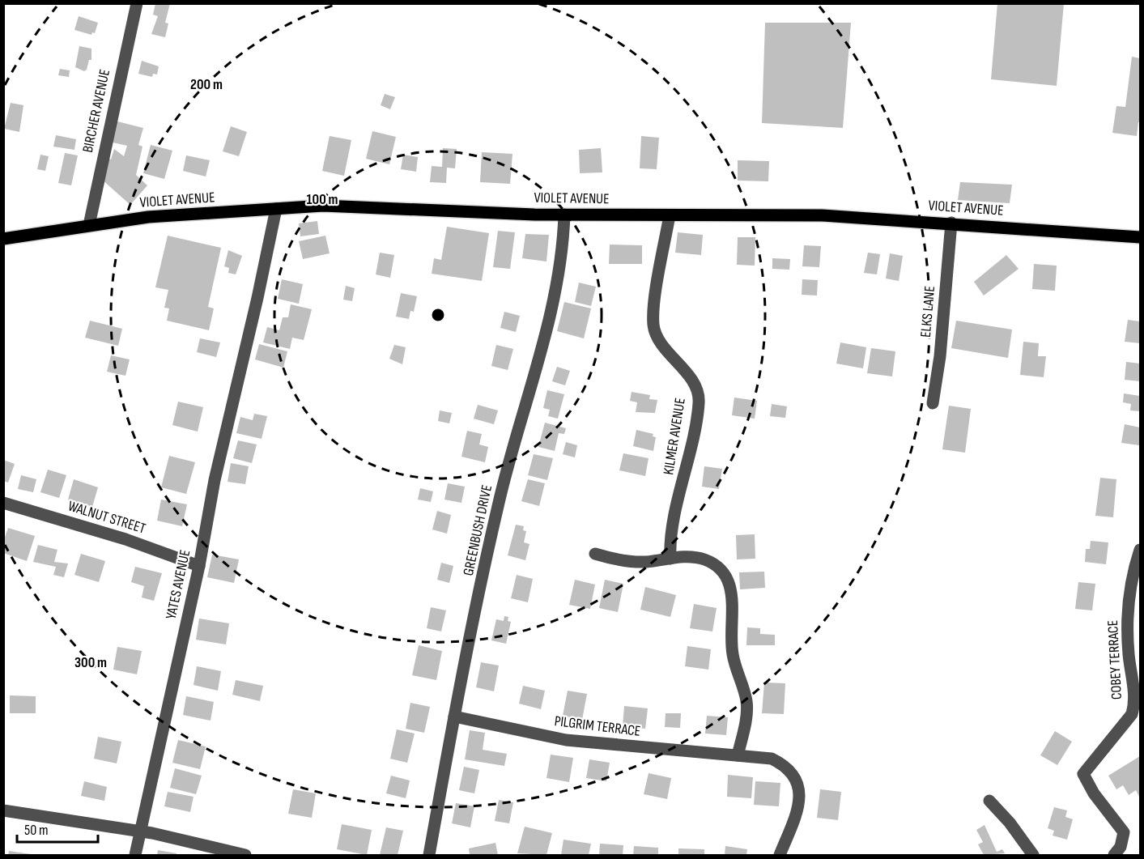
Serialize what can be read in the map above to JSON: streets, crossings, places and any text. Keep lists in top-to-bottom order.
{
  "streets": {
    "main road": ["VIOLET AVENUE"],
    "street": [
      "BIRCHER AVENUE",
      "ELKS LANE",
      "KILMER AVENUE",
      "WALNUT STREET",
      "GREENBUSH DRIVE",
      "YATES AVENUE",
      "COBEY TERRACE",
      "PILGRIM TERRACE"
    ]
  },
  "crossings": [
    ["BIRCHER AVENUE", "VIOLET AVENUE"],
    ["VIOLET AVENUE", "ELKS LANE"],
    ["VIOLET AVENUE", "KILMER AVENUE"],
    ["VIOLET AVENUE", "GREENBUSH DRIVE"],
    ["VIOLET AVENUE", "YATES AVENUE"],
    ["WALNUT STREET", "YATES AVENUE"],
    ["GREENBUSH DRIVE", "PILGRIM TERRACE"]
  ],
  "scale_bar": "50 m",
  "rings": ["200 m", "100 m", "300 m"]
}
